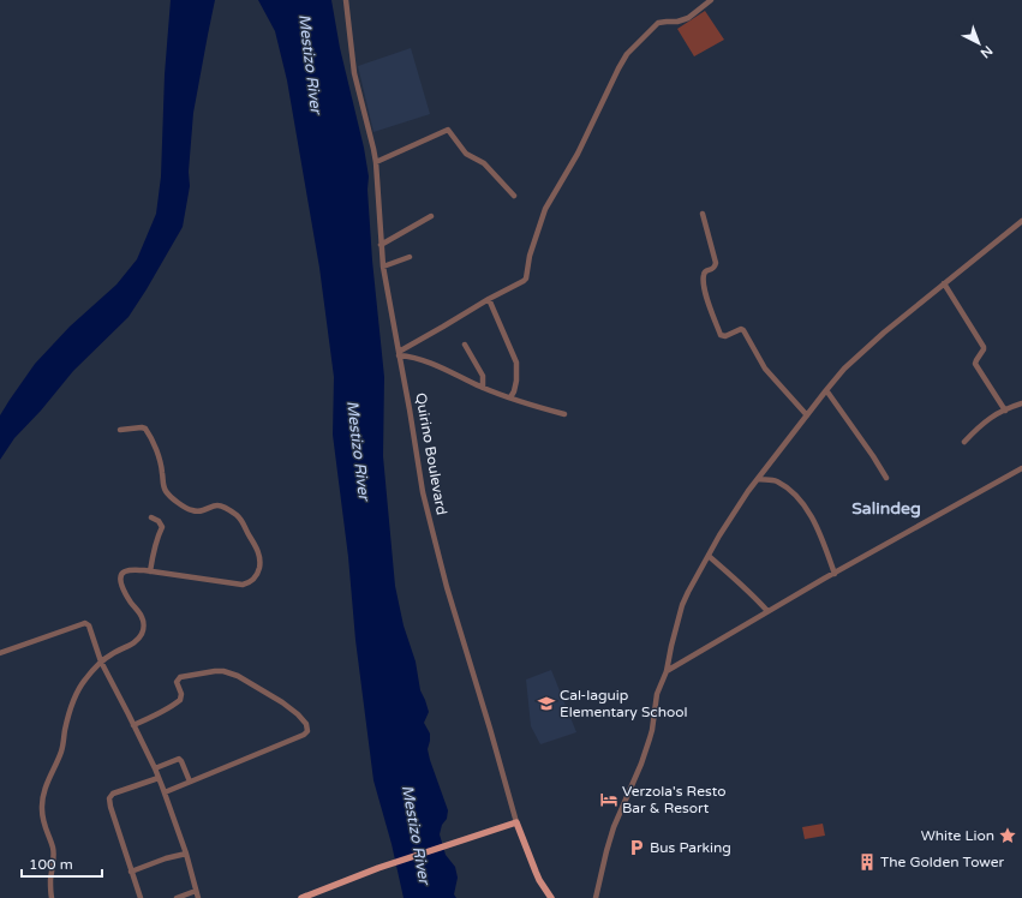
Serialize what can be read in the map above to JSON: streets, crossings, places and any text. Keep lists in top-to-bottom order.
{
  "streets": {
    "main road": ["Quirino Boulevard"]
  },
  "districts": ["Salindeg"],
  "water": ["Mestizo River"],
  "places": {
    "school or university": ["Cal-laguip Elementary School"],
    "hotel": ["Verzola's Resto Bar & Resort"],
    "place": ["White Lion"],
    "parking": ["Bus Parking"],
    "building": ["The Golden Tower"]
  },
  "scale_bar": "100 m",
  "north": "bottom right"
}
